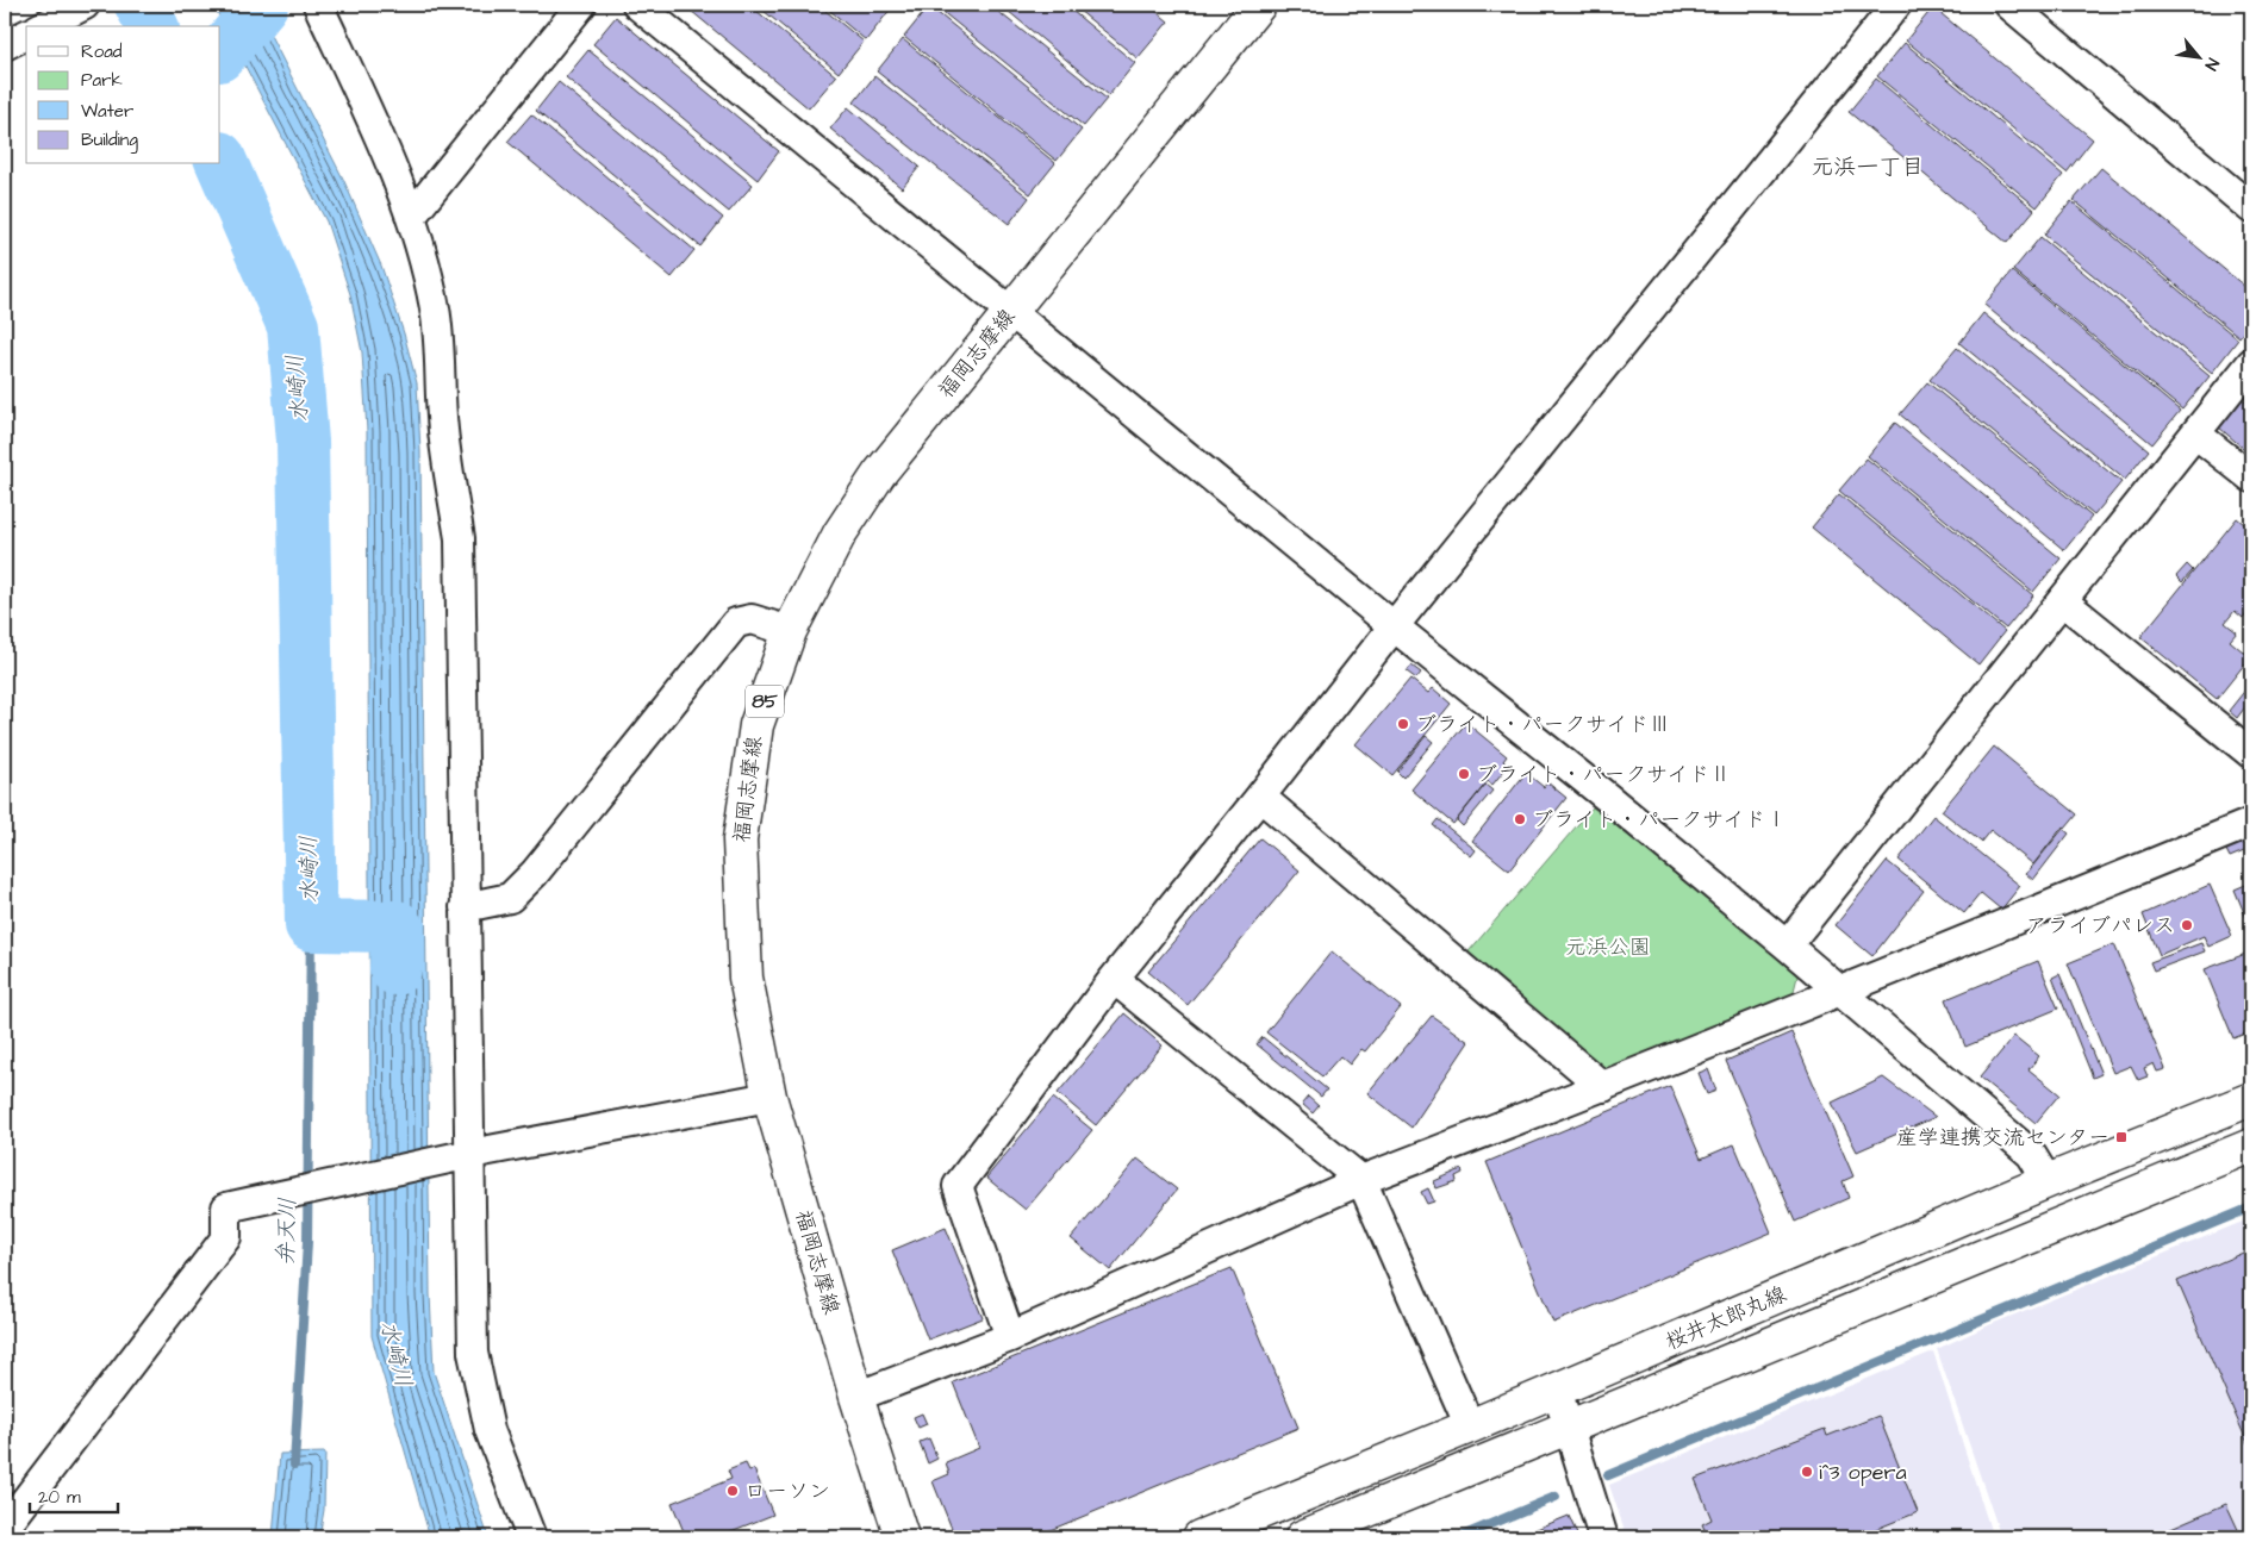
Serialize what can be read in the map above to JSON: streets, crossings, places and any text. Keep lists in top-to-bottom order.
{
  "streets": {
    "main road": ["福岡志摩線", "85", "桜井太郎丸線"]
  },
  "districts": ["元浜一丁目"],
  "water": ["水崎川", "弁天川"],
  "parks": ["元浜公園"],
  "places": {
    "other": [
      "ブライト・パークサイドⅢ",
      "ブライト・パークサイドⅡ",
      "ブライト・パークサイドⅠ",
      "アライブパレス",
      "i^3 opera",
      "ローソン"
    ],
    "transit": ["産学連携交流センター"]
  },
  "legend": [
    "Road",
    "Park",
    "Water",
    "Building"
  ],
  "scale_bar": "20 m",
  "north": "bottom right"
}
